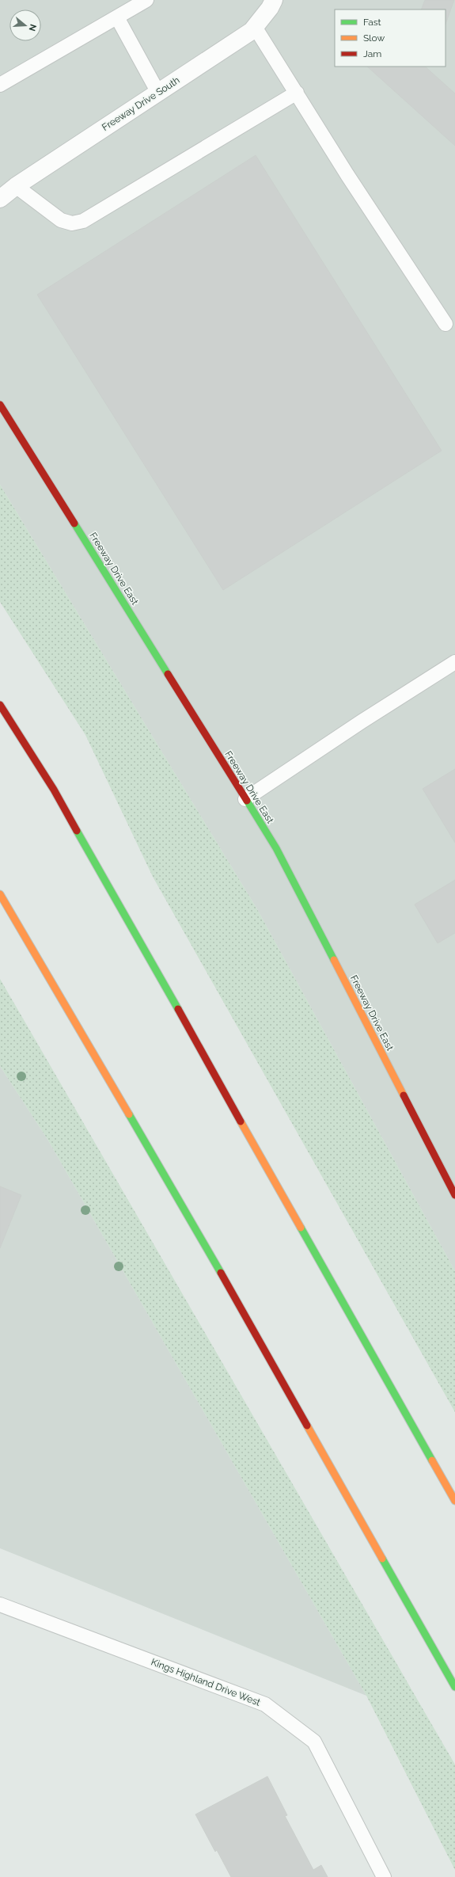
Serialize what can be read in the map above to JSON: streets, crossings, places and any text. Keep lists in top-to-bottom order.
{
  "streets": {
    "main road": ["Freeway Drive East"],
    "street": ["Freeway Drive South"],
    "lane": ["Kings Highland Drive West"]
  },
  "legend": ["Fast", "Slow", "Jam"],
  "north": "right"
}
